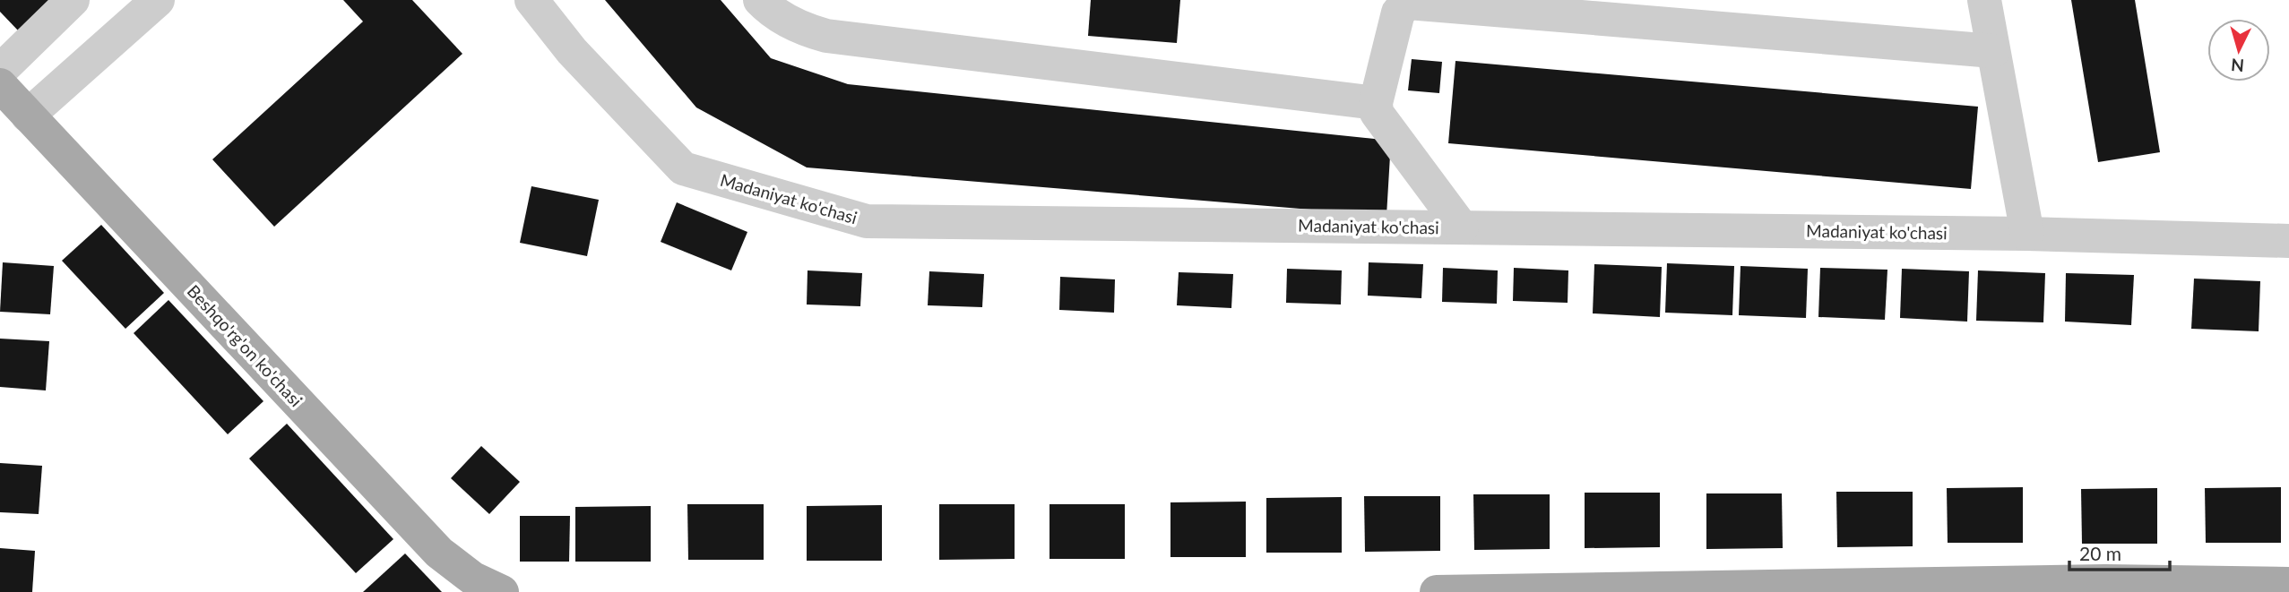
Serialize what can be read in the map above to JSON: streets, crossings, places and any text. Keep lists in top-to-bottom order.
{
  "streets": {
    "main road": ["Beshqo'rg'on ko'chasi"],
    "street": ["Madaniyat ko'chasi"]
  },
  "scale_bar": "20 m",
  "north": "bottom"
}
